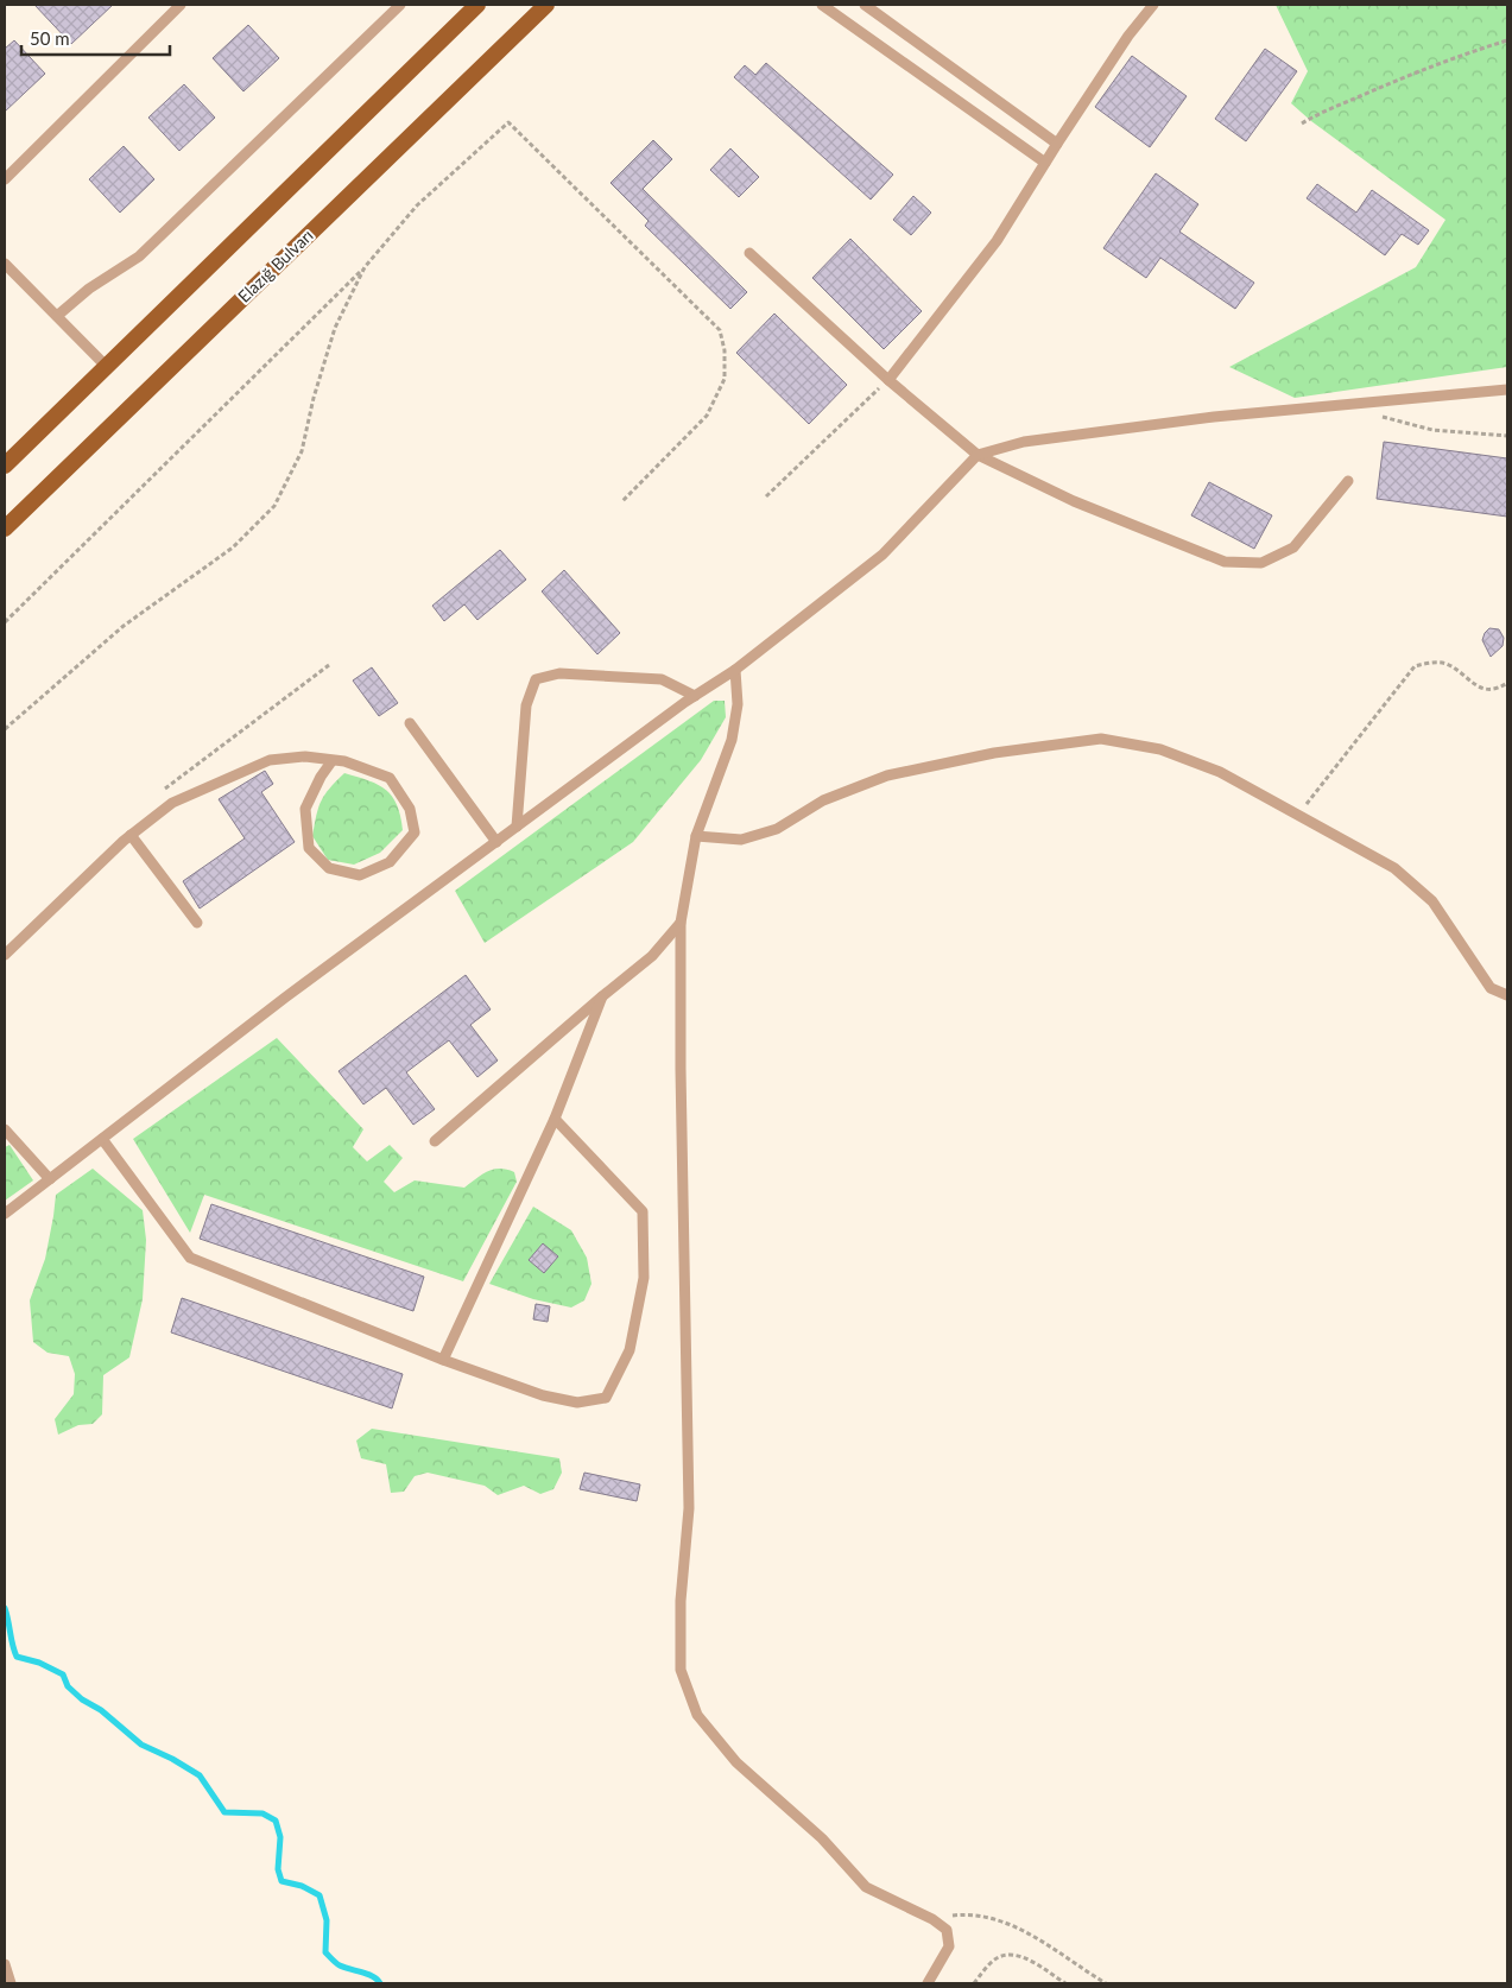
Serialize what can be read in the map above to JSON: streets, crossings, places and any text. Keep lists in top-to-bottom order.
{
  "streets": {
    "main road": ["Elazığ Bulvarı"]
  },
  "scale_bar": "50 m"
}
